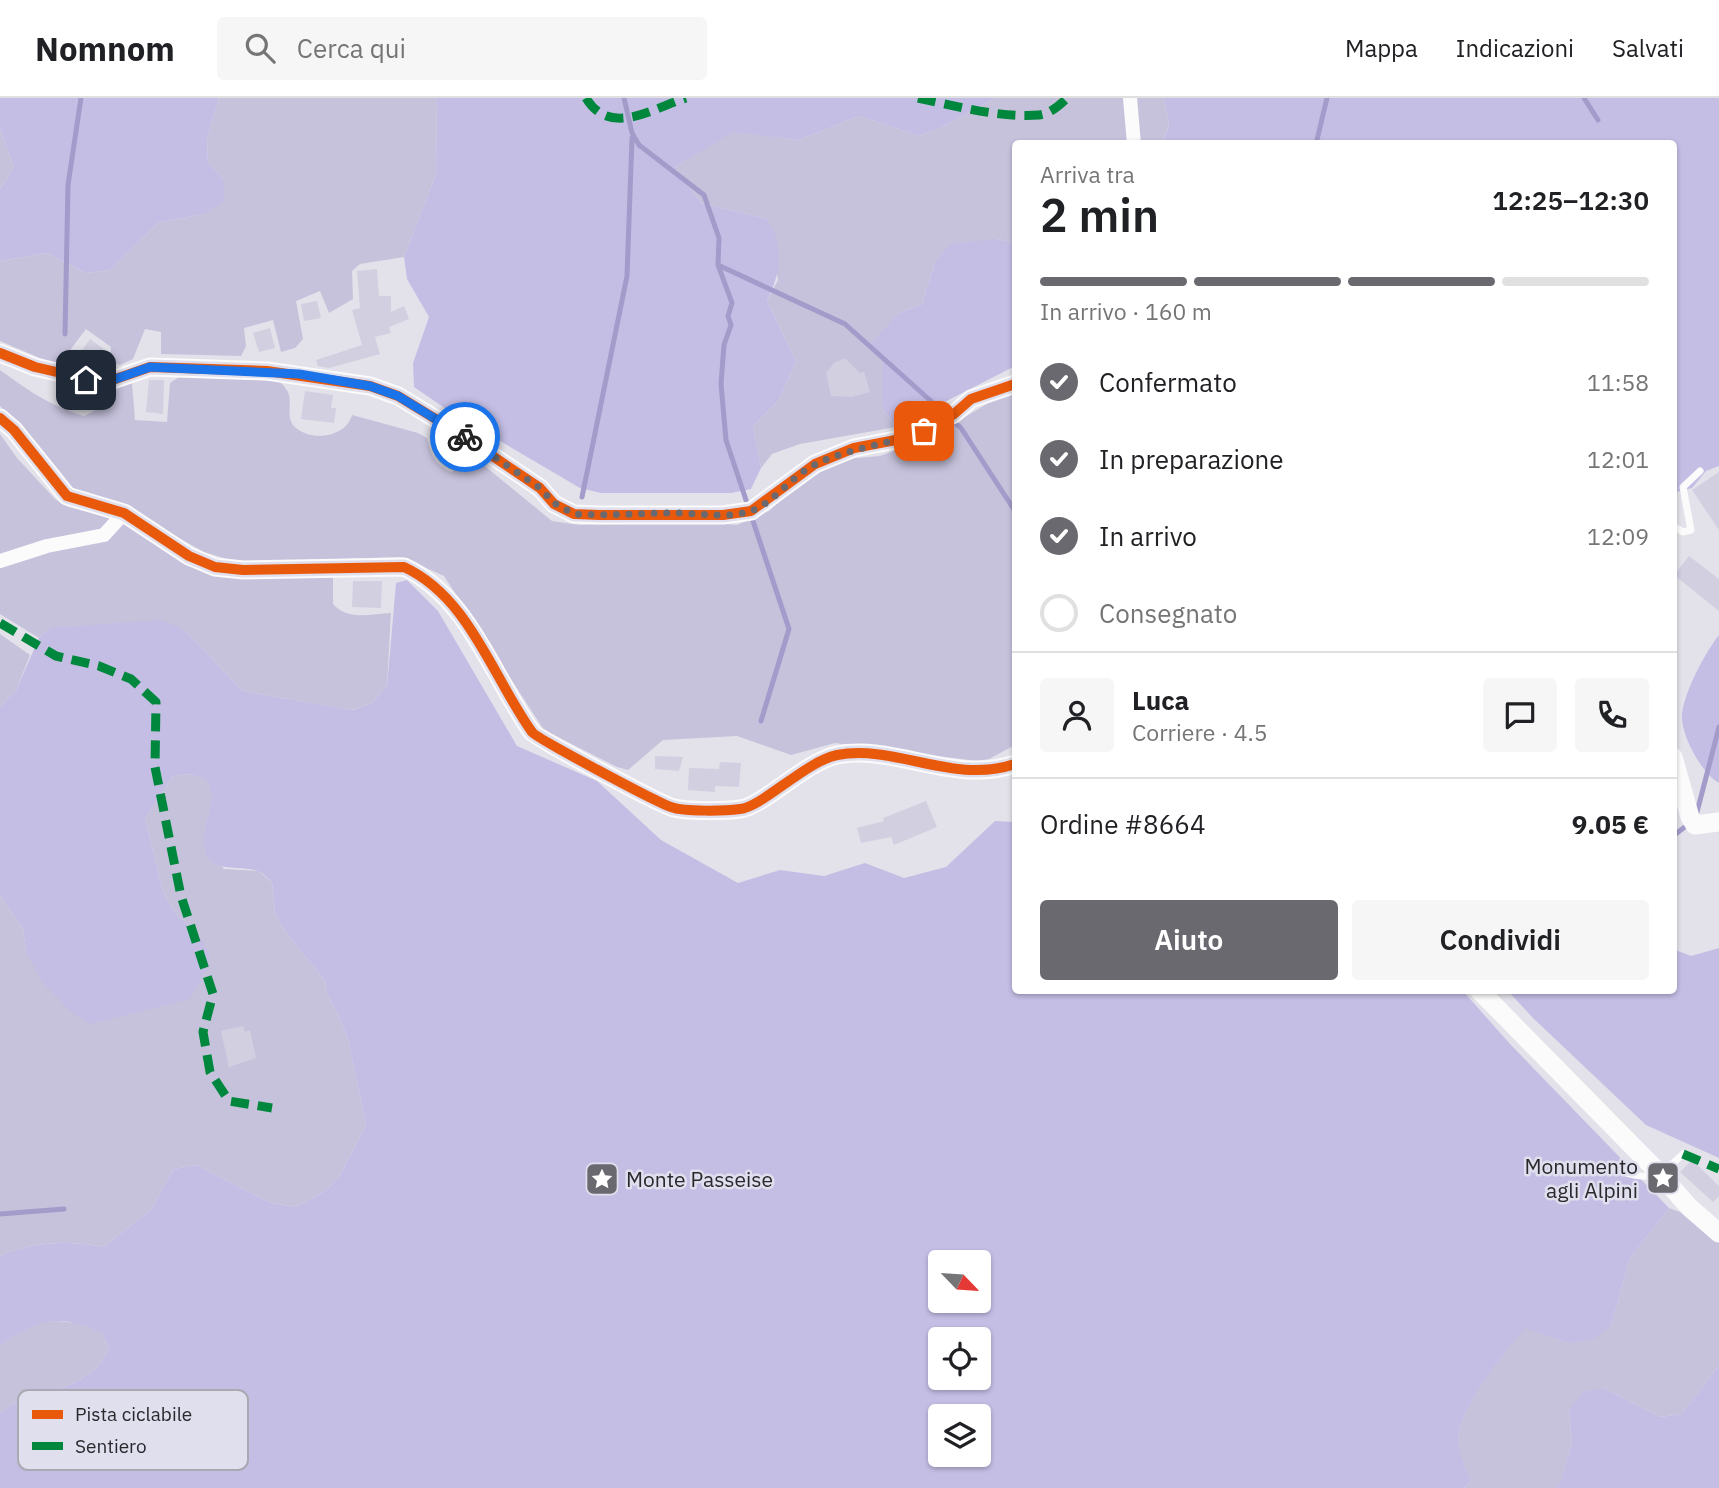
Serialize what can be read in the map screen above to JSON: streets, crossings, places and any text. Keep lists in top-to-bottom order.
{
  "places": {
    "place": ["Monumento agli Alpini", "Monte Passeise"]
  },
  "legend": ["Pista ciclabile", "Sentiero"],
  "north": "bottom right",
  "page": {
    "header": "Nomnom",
    "search": "Cerca qui",
    "nav": ["Mappa", "Indicazioni", "Salvati"],
    "heading": ["2 min", "Arriva tra", "12:25–12:30"],
    "panel": [
      "Luca",
      "Corriere · 4.5",
      "Ordine #8664",
      "9.05 €"
    ],
    "bar": "In arrivo · 160 m",
    "list": [
      ["Confermato", "11:58"],
      ["In preparazione", "12:01"],
      ["In arrivo", "12:09"],
      "Consegnato"
    ],
    "buttons": ["Aiuto", "Condividi"]
  }
}
